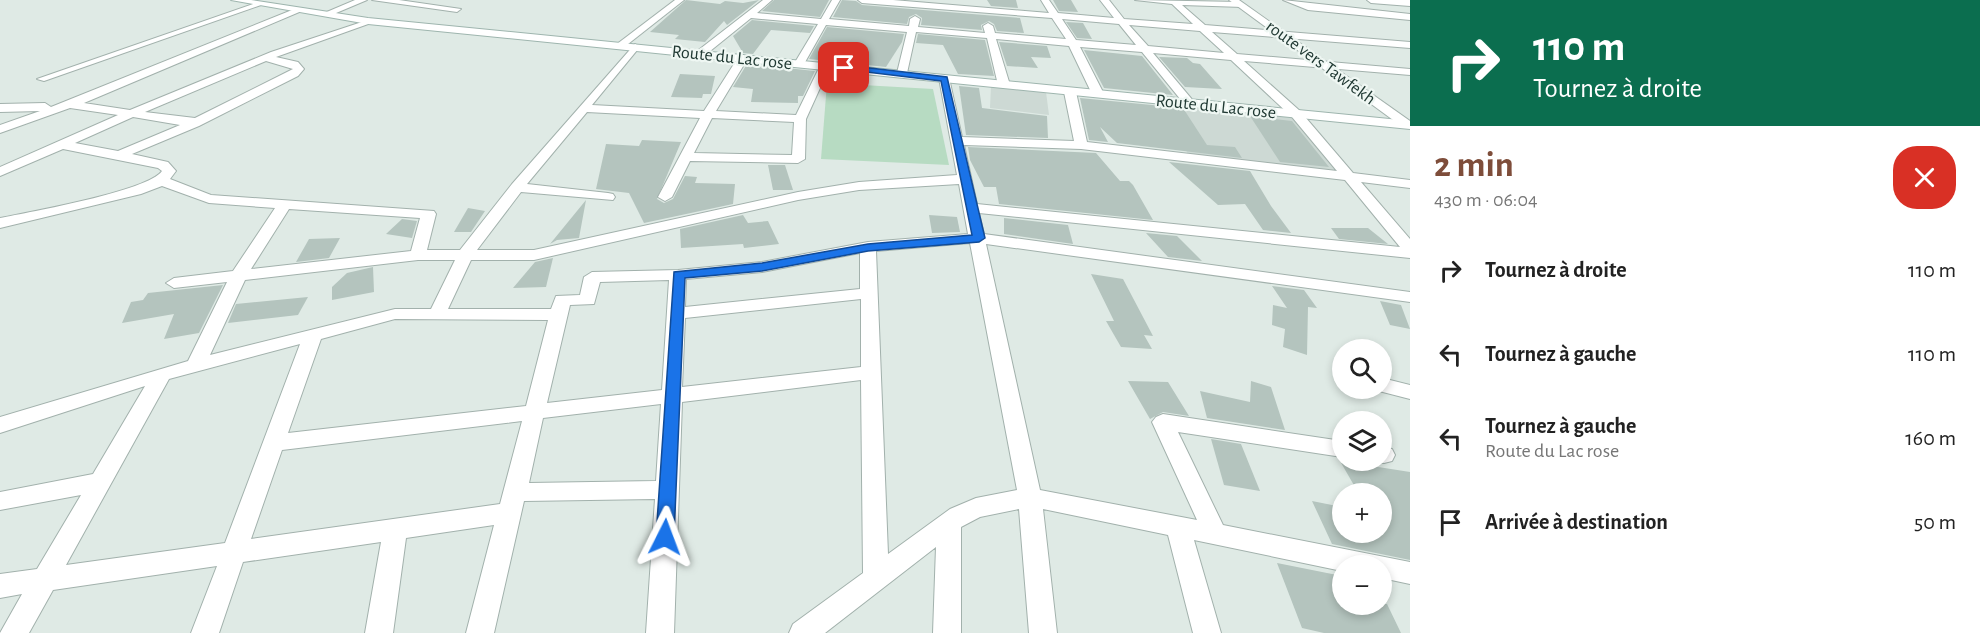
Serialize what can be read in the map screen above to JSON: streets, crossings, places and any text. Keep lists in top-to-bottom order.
{
  "streets": {
    "street": ["Route du Lac rose", "route vers Tawfekh"]
  },
  "crossings": [
    ["Route du Lac rose", "route vers Tawfekh"]
  ],
  "page": {
    "turn": ["110 m", "Tournez à droite"],
    "heading": ["2 min", "430 m · 06:04"],
    "list": [
      {
        "name": "Tournez à droite",
        "value": "110 m"
      },
      {
        "name": "Tournez à gauche",
        "value": "110 m"
      },
      {
        "name": "Tournez à gauche",
        "note": "Route du Lac rose",
        "value": "160 m"
      },
      {
        "name": "Arrivée à destination",
        "value": "50 m"
      }
    ],
    "map_buttons": ["+", "−"]
  }
}
